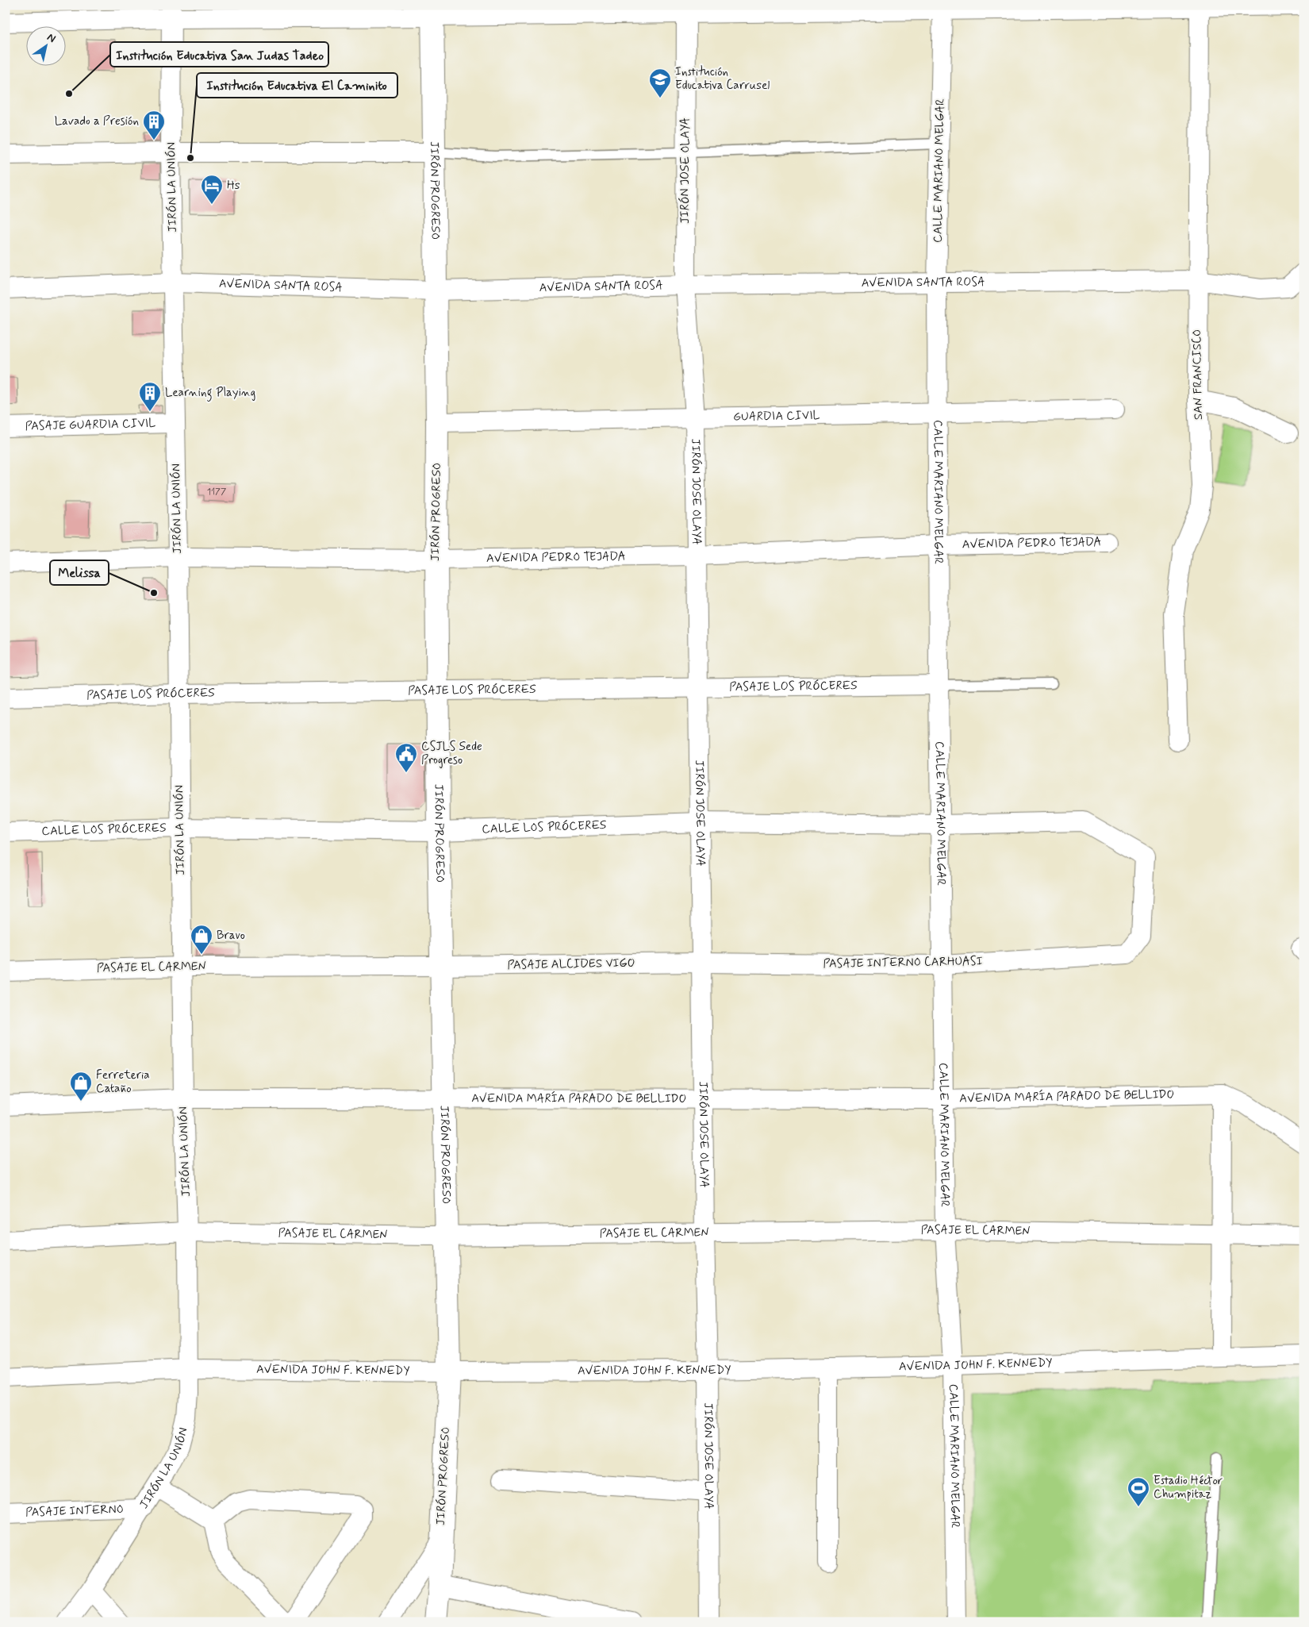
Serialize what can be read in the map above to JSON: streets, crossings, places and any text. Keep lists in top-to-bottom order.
{
  "streets": {
    "street": [
      "JIRÓN JOSE OLAYA",
      "CALLE MARIANO MELGAR",
      "JIRÓN LA UNIÓN",
      "JIRÓN PROGRESO",
      "AVENIDA SANTA ROSA",
      "SAN FRANCISCO",
      "GUARDIA CIVIL",
      "PASAJE GUARDIA CIVIL",
      "AVENIDA PEDRO TEJADA",
      "PASAJE LOS PRÓCERES",
      "CALLE LOS PRÓCERES",
      "PASAJE INTERNO CARHUASI",
      "PASAJE ALCIDES VIGO",
      "PASAJE EL CARMEN",
      "AVENIDA MARÍA PARADO DE BELLIDO",
      "AVENIDA JOHN F. KENNEDY",
      "PASAJE INTERNO"
    ]
  },
  "crossings": [
    ["JIRÓN JOSE OLAYA", "AVENIDA SANTA ROSA"],
    ["JIRÓN JOSE OLAYA", "GUARDIA CIVIL"],
    ["JIRÓN JOSE OLAYA", "AVENIDA PEDRO TEJADA"],
    ["JIRÓN JOSE OLAYA", "PASAJE LOS PRÓCERES"],
    ["JIRÓN JOSE OLAYA", "CALLE LOS PRÓCERES"],
    ["JIRÓN JOSE OLAYA", "PASAJE INTERNO CARHUASI"],
    ["JIRÓN JOSE OLAYA", "PASAJE ALCIDES VIGO"],
    ["JIRÓN JOSE OLAYA", "PASAJE EL CARMEN"],
    ["JIRÓN JOSE OLAYA", "AVENIDA MARÍA PARADO DE BELLIDO"],
    ["JIRÓN JOSE OLAYA", "AVENIDA JOHN F. KENNEDY"],
    ["CALLE MARIANO MELGAR", "AVENIDA SANTA ROSA"],
    ["CALLE MARIANO MELGAR", "GUARDIA CIVIL"],
    ["CALLE MARIANO MELGAR", "AVENIDA PEDRO TEJADA"],
    ["CALLE MARIANO MELGAR", "PASAJE LOS PRÓCERES"],
    ["CALLE MARIANO MELGAR", "CALLE LOS PRÓCERES"],
    ["CALLE MARIANO MELGAR", "PASAJE INTERNO CARHUASI"],
    ["CALLE MARIANO MELGAR", "PASAJE EL CARMEN"],
    ["CALLE MARIANO MELGAR", "AVENIDA MARÍA PARADO DE BELLIDO"],
    ["CALLE MARIANO MELGAR", "AVENIDA JOHN F. KENNEDY"],
    ["JIRÓN LA UNIÓN", "AVENIDA SANTA ROSA"],
    ["JIRÓN LA UNIÓN", "PASAJE GUARDIA CIVIL"],
    ["JIRÓN LA UNIÓN", "AVENIDA PEDRO TEJADA"],
    ["JIRÓN LA UNIÓN", "PASAJE LOS PRÓCERES"],
    ["JIRÓN LA UNIÓN", "CALLE LOS PRÓCERES"],
    ["JIRÓN LA UNIÓN", "PASAJE EL CARMEN"],
    ["JIRÓN LA UNIÓN", "AVENIDA MARÍA PARADO DE BELLIDO"],
    ["JIRÓN LA UNIÓN", "AVENIDA JOHN F. KENNEDY"],
    ["JIRÓN LA UNIÓN", "PASAJE INTERNO"],
    ["JIRÓN PROGRESO", "AVENIDA SANTA ROSA"],
    ["JIRÓN PROGRESO", "GUARDIA CIVIL"],
    ["JIRÓN PROGRESO", "AVENIDA PEDRO TEJADA"],
    ["JIRÓN PROGRESO", "PASAJE LOS PRÓCERES"],
    ["JIRÓN PROGRESO", "CALLE LOS PRÓCERES"],
    ["JIRÓN PROGRESO", "PASAJE ALCIDES VIGO"],
    ["JIRÓN PROGRESO", "PASAJE EL CARMEN"],
    ["JIRÓN PROGRESO", "AVENIDA MARÍA PARADO DE BELLIDO"],
    ["JIRÓN PROGRESO", "AVENIDA JOHN F. KENNEDY"],
    ["AVENIDA SANTA ROSA", "SAN FRANCISCO"],
    ["CALLE LOS PRÓCERES", "PASAJE INTERNO CARHUASI"],
    ["PASAJE INTERNO CARHUASI", "PASAJE ALCIDES VIGO"],
    ["PASAJE ALCIDES VIGO", "PASAJE EL CARMEN"]
  ],
  "places": {
    "other": ["Institución Educativa San Judas Tadeo", "Institución Educativa El Caminito", "Melissa"],
    "school or university": ["Institución Educativa Carrusel"],
    "building": ["Lavado a Presión", "Learning Playing"],
    "hotel": ["Hs"],
    "public building": ["CSJLS Sede Progreso"],
    "shop": ["Bravo", "Ferreteria Cataño"],
    "sports": ["Estadio Héctor Chumpitaz"]
  },
  "house_numbers": ["1177"],
  "north": "top right"
}
